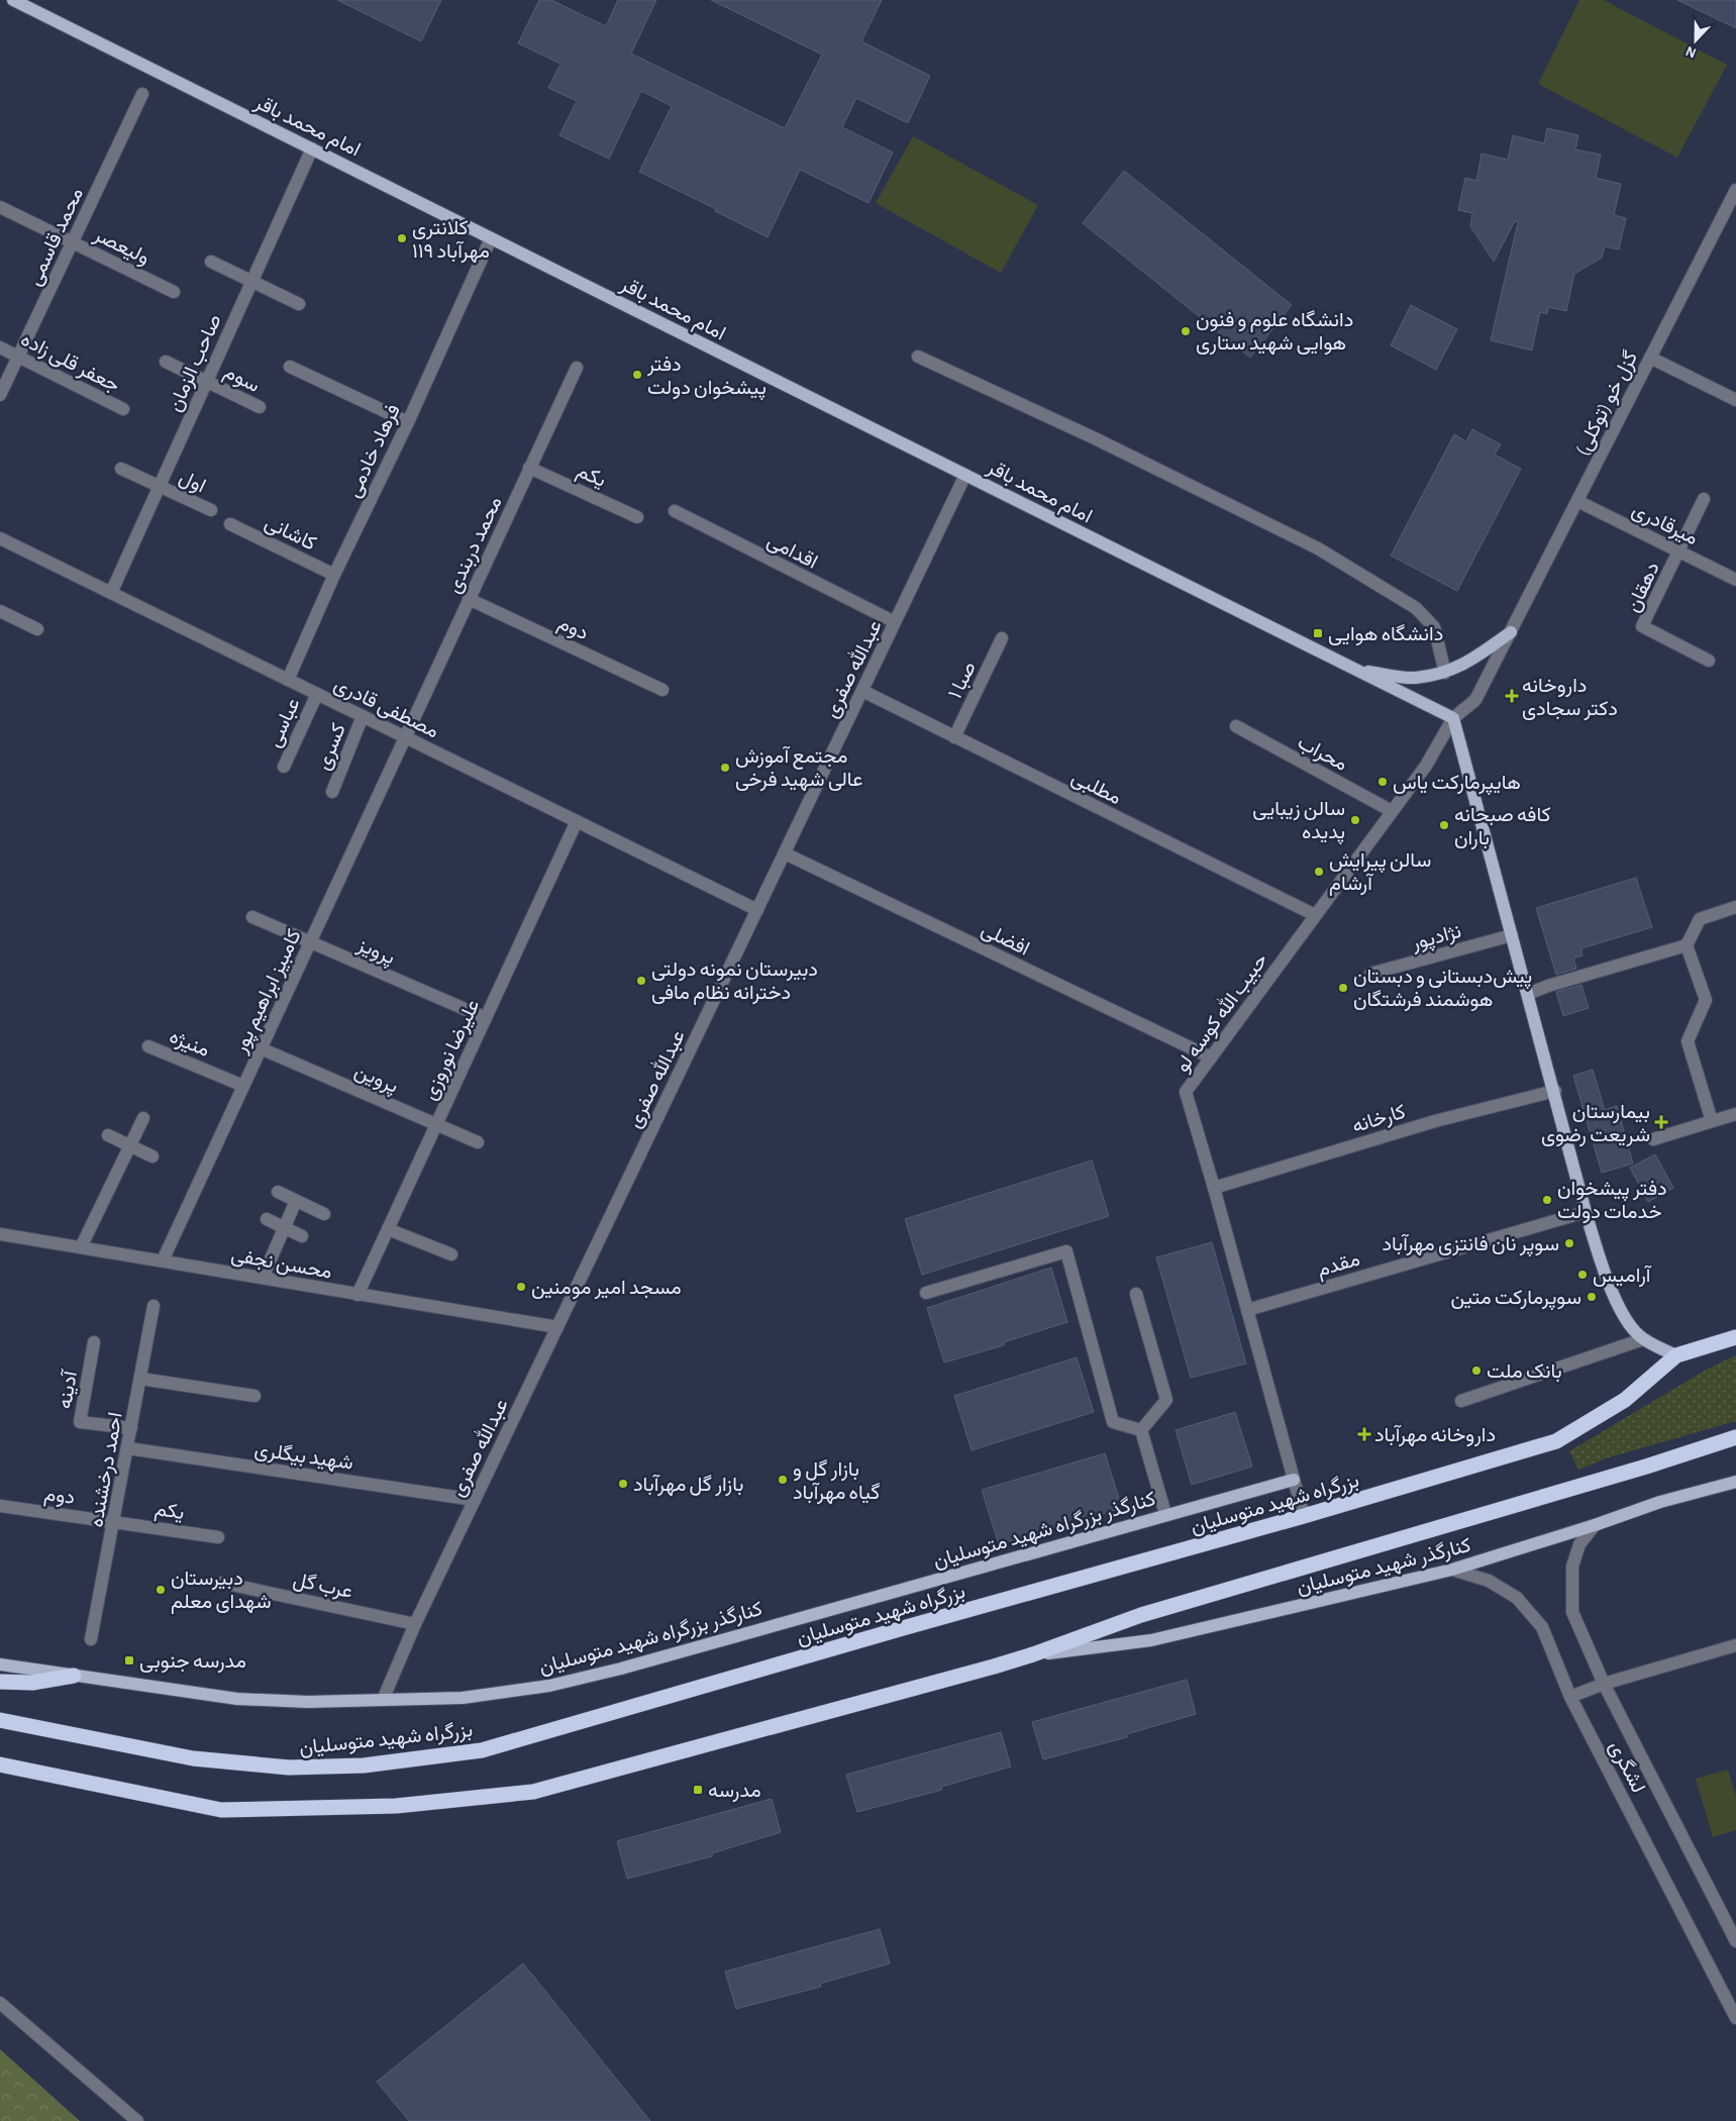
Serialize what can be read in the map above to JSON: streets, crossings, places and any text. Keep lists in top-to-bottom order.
{
  "streets": {
    "highway": ["بزرگراه شهید متوسلیان"],
    "main road": ["امام محمد باقر", "کنارگذر بزرگراه شهید متوسلیان", "کنارگذر شهید متوسلیان"],
    "street": [
      "محمد قاسمی",
      "ولیعصر",
      "جعفر قلی زاده",
      "صاحب الزمان",
      "سوم",
      "گزل خو (توکلی)",
      "فرهاد خادمی",
      "یکم",
      "اول",
      "میرقادری",
      "کاشانی",
      "محمد دربندی",
      "اقدامی",
      "دهقان",
      "دوم",
      "عبدالله صفری",
      "صبا ۱",
      "مصطفی قادری",
      "عباسی",
      "کسری",
      "محراب",
      "مطلبی",
      "نژادپور",
      "افضلی",
      "پرویز",
      "کامبیز ابراهیم پور",
      "حبیب الله کوسه لو",
      "منیژه",
      "علیرضا نوروزی",
      "پروین",
      "کارخانه",
      "محسن نجفی",
      "مقدم",
      "آدینه",
      "شهید بیگلری",
      "احمد درخشنده",
      "عرب گل",
      "لشگری"
    ]
  },
  "crossings": [
    ["امام محمد باقر", "صاحب الزمان"],
    ["امام محمد باقر", "گزل خو (توکلی)"],
    ["امام محمد باقر", "فرهاد خادمی"],
    ["امام محمد باقر", "عبدالله صفری"],
    ["امام محمد باقر", "حبیب الله کوسه لو"],
    ["محمد قاسمی", "ولیعصر"],
    ["محمد قاسمی", "جعفر قلی زاده"],
    ["صاحب الزمان", "سوم"],
    ["صاحب الزمان", "اول"],
    ["صاحب الزمان", "مصطفی قادری"],
    ["گزل خو (توکلی)", "میرقادری"],
    ["گزل خو (توکلی)", "حبیب الله کوسه لو"],
    ["فرهاد خادمی", "کاشانی"],
    ["فرهاد خادمی", "مصطفی قادری"],
    ["یکم", "محمد دربندی"],
    ["یکم", "دوم"],
    ["یکم", "احمد درخشنده"],
    ["میرقادری", "دهقان"],
    ["محمد دربندی", "دوم"],
    ["محمد دربندی", "مصطفی قادری"],
    ["محمد دربندی", "کامبیز ابراهیم پور"],
    ["اقدامی", "عبدالله صفری"],
    ["دوم", "احمد درخشنده"],
    ["عبدالله صفری", "مصطفی قادری"],
    ["عبدالله صفری", "مطلبی"],
    ["عبدالله صفری", "افضلی"],
    ["عبدالله صفری", "محسن نجفی"],
    ["عبدالله صفری", "شهید بیگلری"],
    ["عبدالله صفری", "کنارگذر بزرگراه شهید متوسلیان"],
    ["عبدالله صفری", "عرب گل"],
    ["صبا ۱", "مطلبی"],
    ["مصطفی قادری", "عباسی"],
    ["مصطفی قادری", "کسری"],
    ["مصطفی قادری", "کامبیز ابراهیم پور"],
    ["مصطفی قادری", "علیرضا نوروزی"],
    ["محراب", "حبیب الله کوسه لو"],
    ["مطلبی", "حبیب الله کوسه لو"],
    ["افضلی", "حبیب الله کوسه لو"],
    ["پرویز", "کامبیز ابراهیم پور"],
    ["پرویز", "علیرضا نوروزی"],
    ["کامبیز ابراهیم پور", "منیژه"],
    ["کامبیز ابراهیم پور", "پروین"],
    ["کامبیز ابراهیم پور", "محسن نجفی"],
    ["حبیب الله کوسه لو", "کارخانه"],
    ["حبیب الله کوسه لو", "مقدم"],
    ["حبیب الله کوسه لو", "بزرگراه شهید متوسلیان"],
    ["حبیب الله کوسه لو", "کنارگذر بزرگراه شهید متوسلیان"],
    ["علیرضا نوروزی", "پروین"],
    ["علیرضا نوروزی", "محسن نجفی"],
    ["آدینه", "احمد درخشنده"],
    ["شهید بیگلری", "احمد درخشنده"],
    ["کنارگذر شهید متوسلیان", "لشگری"]
  ],
  "places": {
    "other": [
      "کلانتری ۱۱۹ مهرآباد",
      "دانشگاه علوم و فنون هوایی شهید ستاری",
      "دفتر پیشخوان دولت",
      "مجتمع آموزش عالی شهید فرخی",
      "هایپرمارکت یاس",
      "سالن زیبایی پدیده",
      "کافه صبحانه باران",
      "سالن پیرایش آرشام",
      "دبیرستان نمونه دولتی دخترانه نظام مافی",
      "پیش‌دبستانی و دبستان هوشمند فرشتگان",
      "دفتر پیشخوان خدمات دولت",
      "سوپر نان فانتزی مهرآباد",
      "آرامیس",
      "مسجد امیر مومنین",
      "سوپرمارکت متین",
      "بانک ملت",
      "بازار گل و گیاه مهرآباد",
      "بازار گل مهرآباد",
      "دبیرستان شهدای معلم"
    ],
    "transit": ["دانشگاه هوایی", "مدرسه جنوبی", "مدرسه"],
    "health": ["داروخانه دکتر سجادی", "بیمارستان شریعت رضوی", "داروخانه مهرآباد"]
  },
  "north": "bottom"
}
